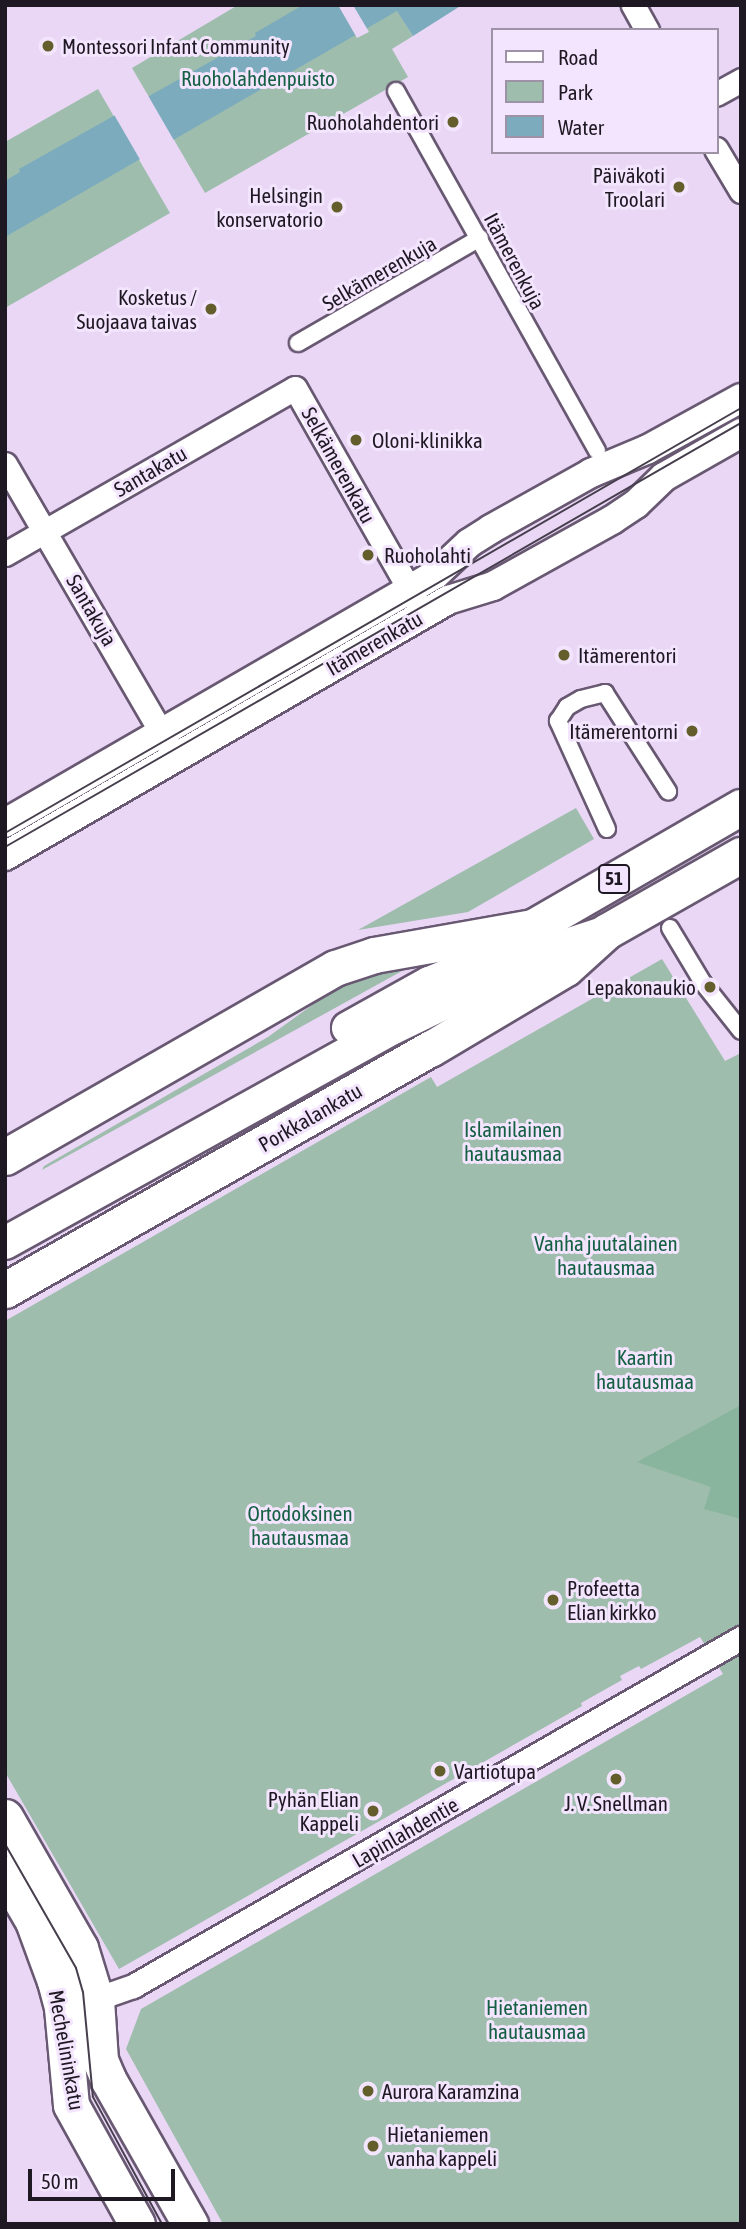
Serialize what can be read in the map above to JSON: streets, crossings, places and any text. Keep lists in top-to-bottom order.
{
  "streets": {
    "main road": ["51", "Porkkalankatu", "Mechelininkatu"],
    "street": [
      "Itämerenkuja",
      "Selkämerenkuja",
      "Selkämerenkatu",
      "Santakatu",
      "Santakuja",
      "Itämerenkatu",
      "Lapinlahdentie"
    ]
  },
  "crossings": [
    ["Itämerenkuja", "Selkämerenkuja"],
    ["Selkämerenkatu", "Santakatu"],
    ["Selkämerenkatu", "Itämerenkatu"],
    ["Santakatu", "Santakuja"],
    ["Santakuja", "Itämerenkatu"],
    ["Lapinlahdentie", "Mechelininkatu"]
  ],
  "parks": [
    "Ruoholahdenpuisto",
    "Islamilainen hautausmaa",
    "Vanha juutalainen hautausmaa",
    "Kaartin hautausmaa",
    "Ortodoksinen hautausmaa",
    "Hietaniemen hautausmaa"
  ],
  "places": [
    "Montessori Infant Community",
    "Ruoholahdentori",
    "Päiväkoti Troolari",
    "Helsingin konservatorio",
    "Kosketus / Suojaava taivas",
    "Oloni-klinikka",
    "Ruoholahti",
    "Itämerentori",
    "Itämerentorni",
    "Lepakonaukio",
    "Profeetta Elian kirkko",
    "Vartiotupa",
    "J. V. Snellman",
    "Pyhän Elian Kappeli",
    "Aurora Karamzina",
    "Hietaniemen vanha kappeli"
  ],
  "legend": ["Road", "Park", "Water"],
  "scale_bar": "50 m"
}
